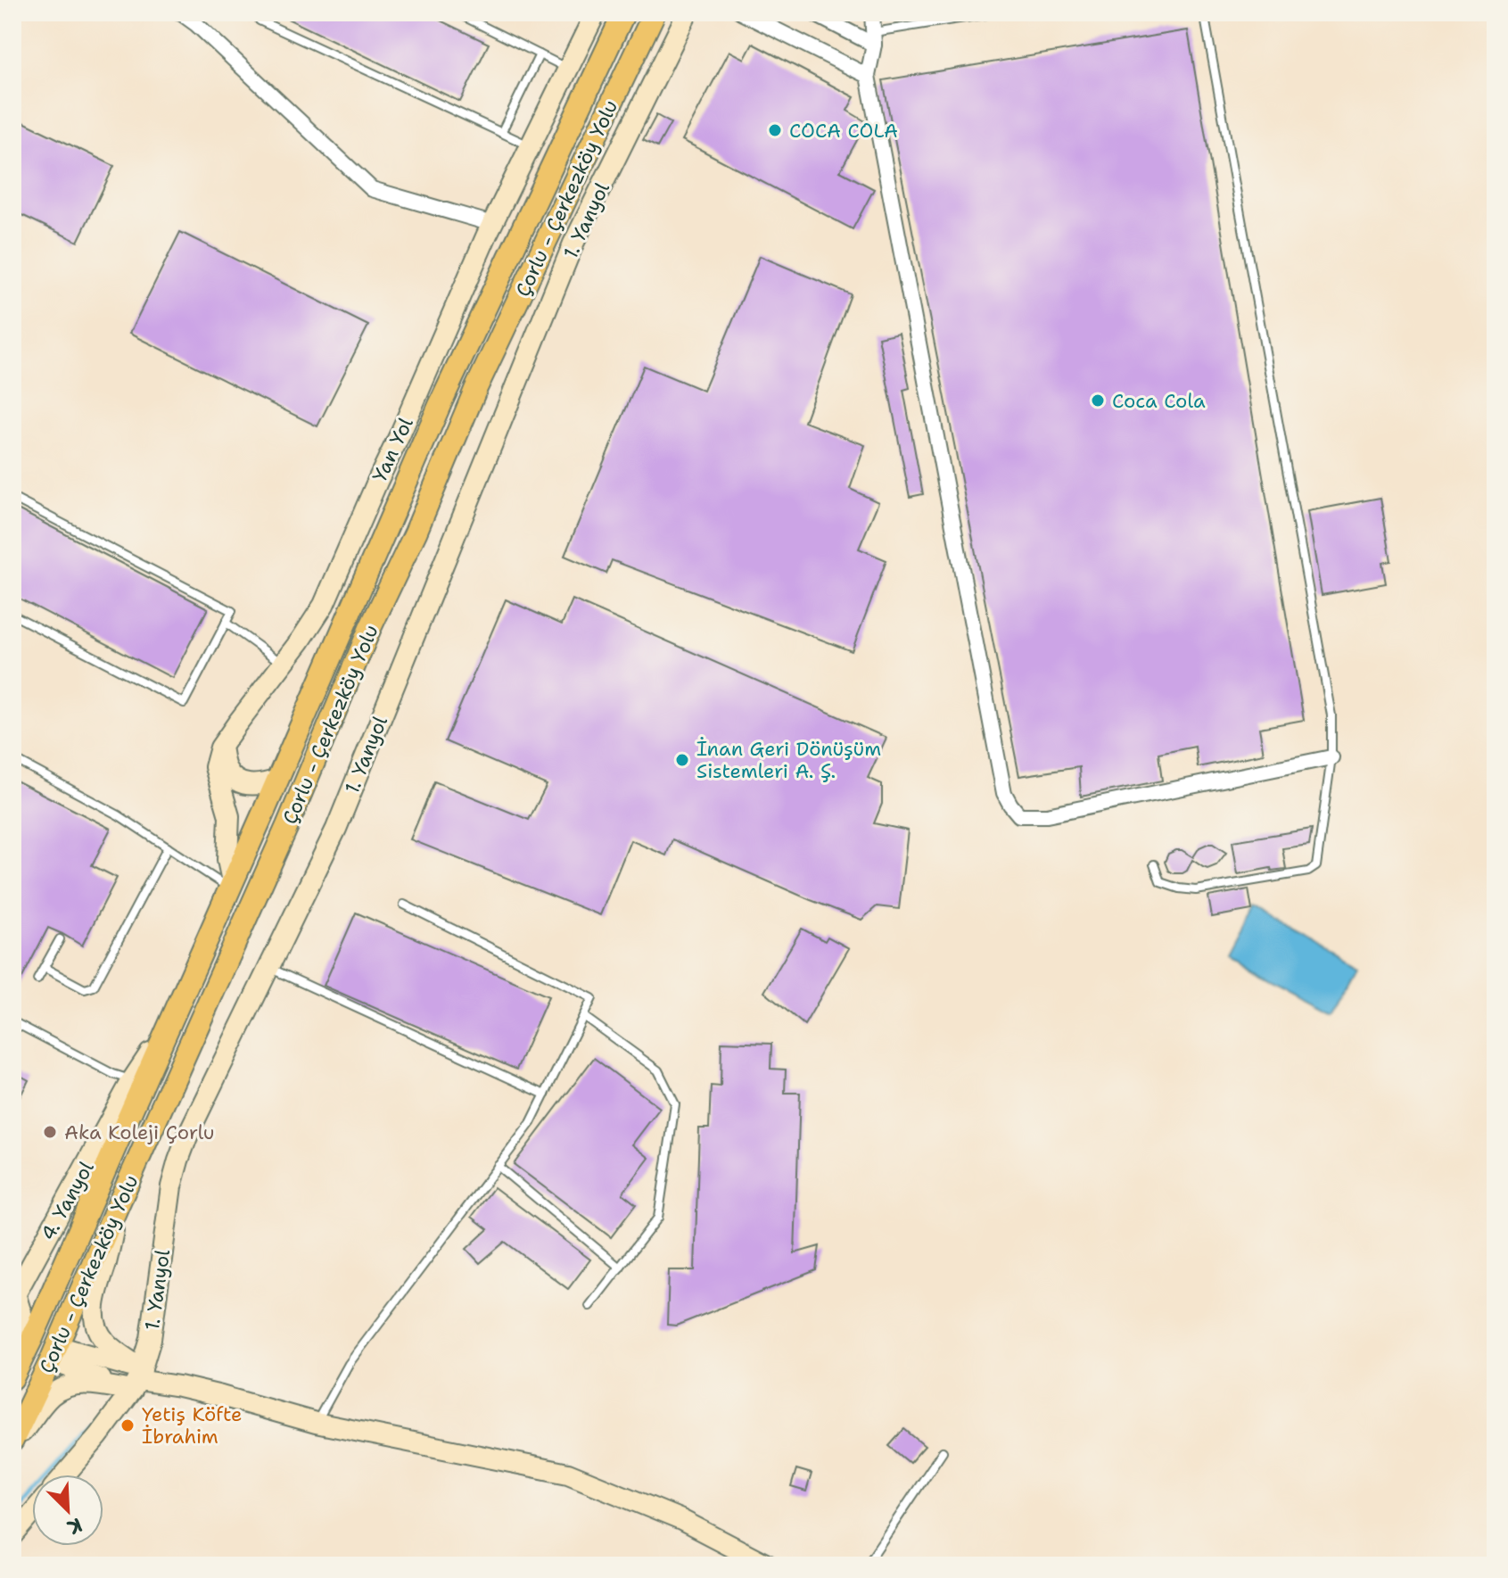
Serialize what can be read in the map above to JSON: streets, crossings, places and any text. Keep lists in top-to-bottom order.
{
  "streets": {
    "main road": [
      "Çorlu - Çerkezköy Yolu",
      "1. Yanyol",
      "Yan Yol",
      "4. Yanyol"
    ]
  },
  "crossings": [
    ["Çorlu - Çerkezköy Yolu", "4. Yanyol"]
  ],
  "places": [
    "COCA COLA",
    "Coca Cola",
    "İnan Geri Dönüşüm Sistemleri A. Ş.",
    "Aka Koleji Çorlu",
    "Yetiş Köfte İbrahim"
  ],
  "north": "bottom right"
}
